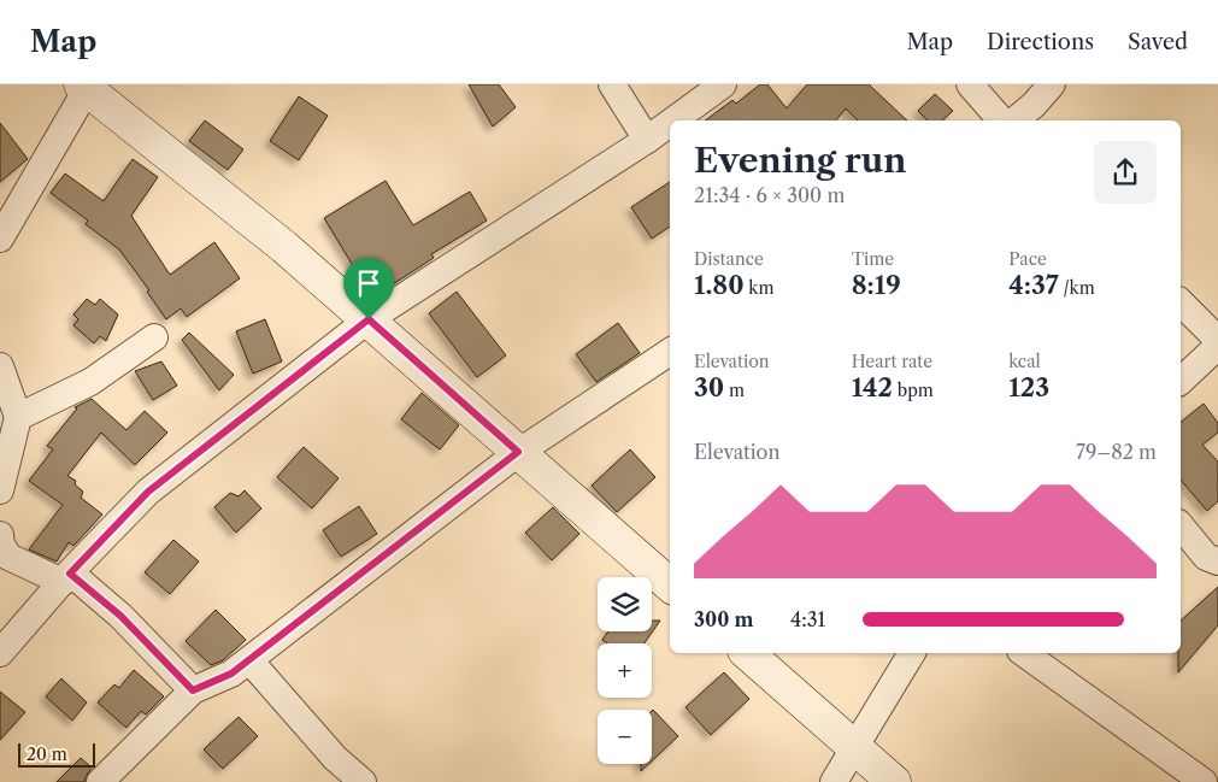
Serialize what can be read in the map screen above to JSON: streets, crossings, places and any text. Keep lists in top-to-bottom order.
{
  "scale_bar": "20 m",
  "page": {
    "header": "Map",
    "nav": ["Map", "Directions", "Saved"],
    "heading": ["Evening run", "21:34 · 6 × 300 m"],
    "stats": [
      ["Distance", "1.80 km"],
      ["Time", "8:19"],
      ["Pace", "4:37 /km"],
      ["Elevation", "30 m"],
      ["Heart rate", "142 bpm"],
      ["kcal", "123"]
    ],
    "chart": ["Elevation", "79–82 m"],
    "map_buttons": ["+", "−"],
    "list": [
      {
        "name": "300 m",
        "note": "4:31"
      }
    ],
    "scale": "20 m"
  }
}
